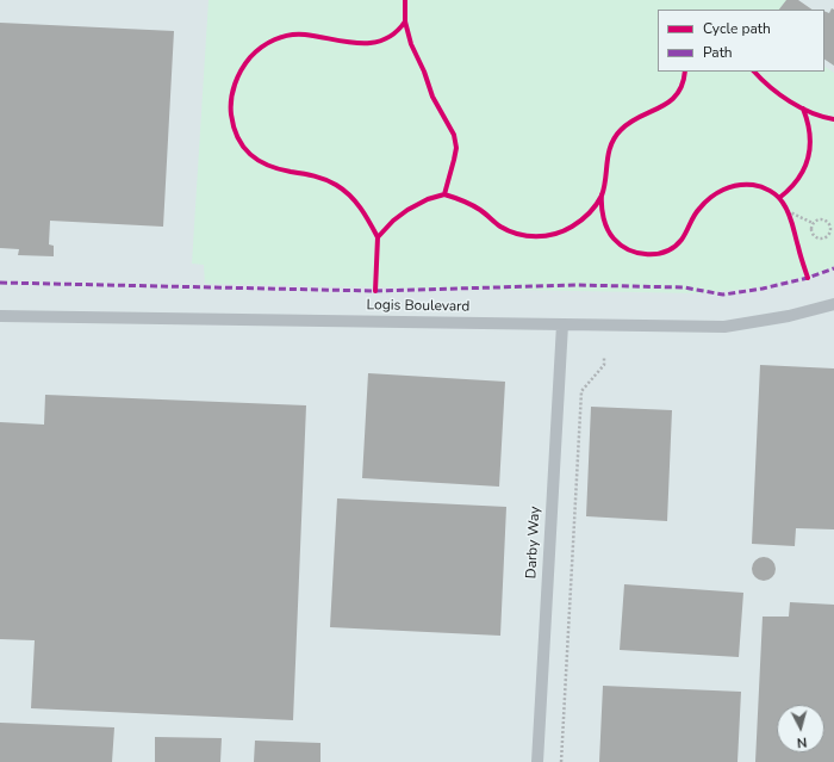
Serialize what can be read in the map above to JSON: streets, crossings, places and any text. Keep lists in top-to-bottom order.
{
  "streets": {
    "street": ["Logis Boulevard", "Darby Way"]
  },
  "crossings": [
    ["Logis Boulevard", "Darby Way"]
  ],
  "legend": ["Cycle path", "Path"],
  "north": "bottom"
}
